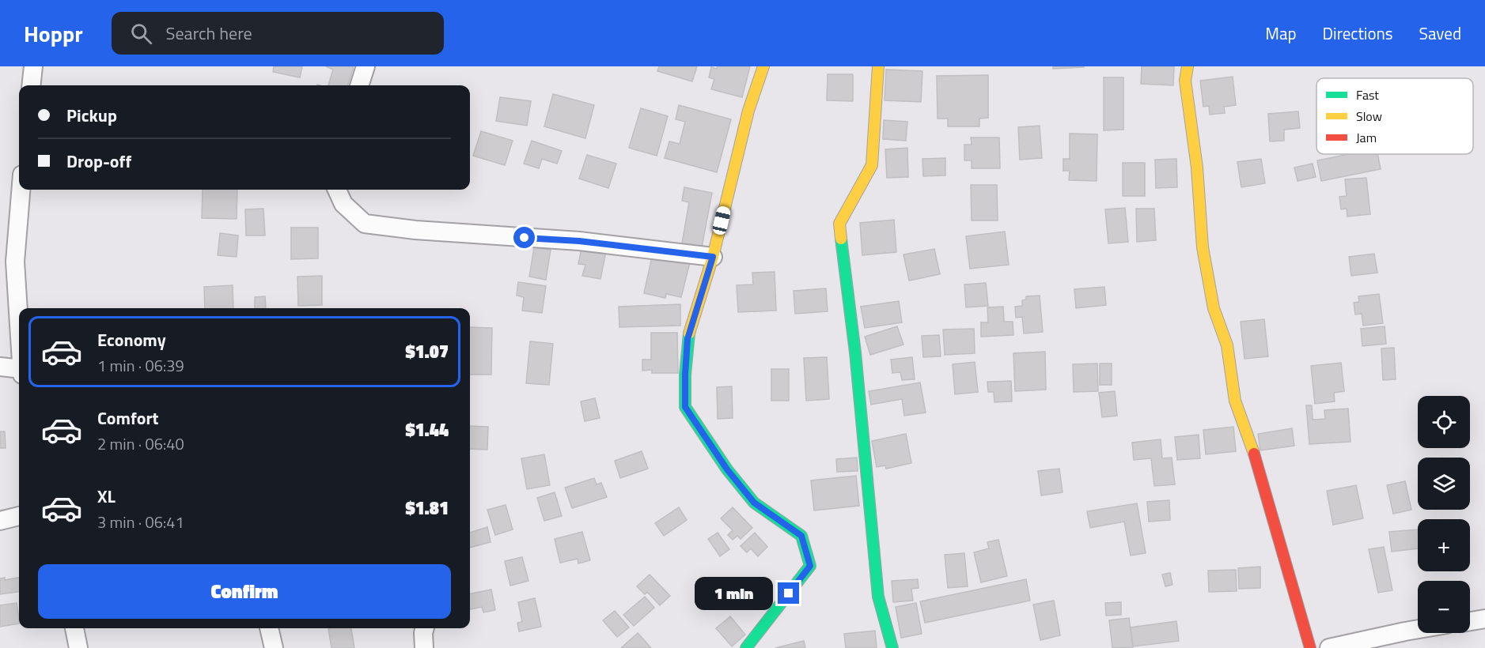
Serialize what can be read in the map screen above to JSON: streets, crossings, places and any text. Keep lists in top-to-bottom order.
{
  "legend": ["Fast", "Slow", "Jam"],
  "page": {
    "header": "Hoppr",
    "search": "Search here",
    "nav": ["Map", "Directions", "Saved"],
    "banner": ["Pickup", "Drop-off"],
    "list": [
      {
        "name": "Economy",
        "note": "1 min · 06:39",
        "value": "$1.07"
      },
      {
        "name": "Comfort",
        "note": "2 min · 06:40",
        "value": "$1.44"
      },
      {
        "name": "XL",
        "note": "3 min · 06:41",
        "value": "$1.81"
      }
    ],
    "map_buttons": ["+", "−"],
    "buttons": "Confirm",
    "bubble": "1 min"
  }
}
